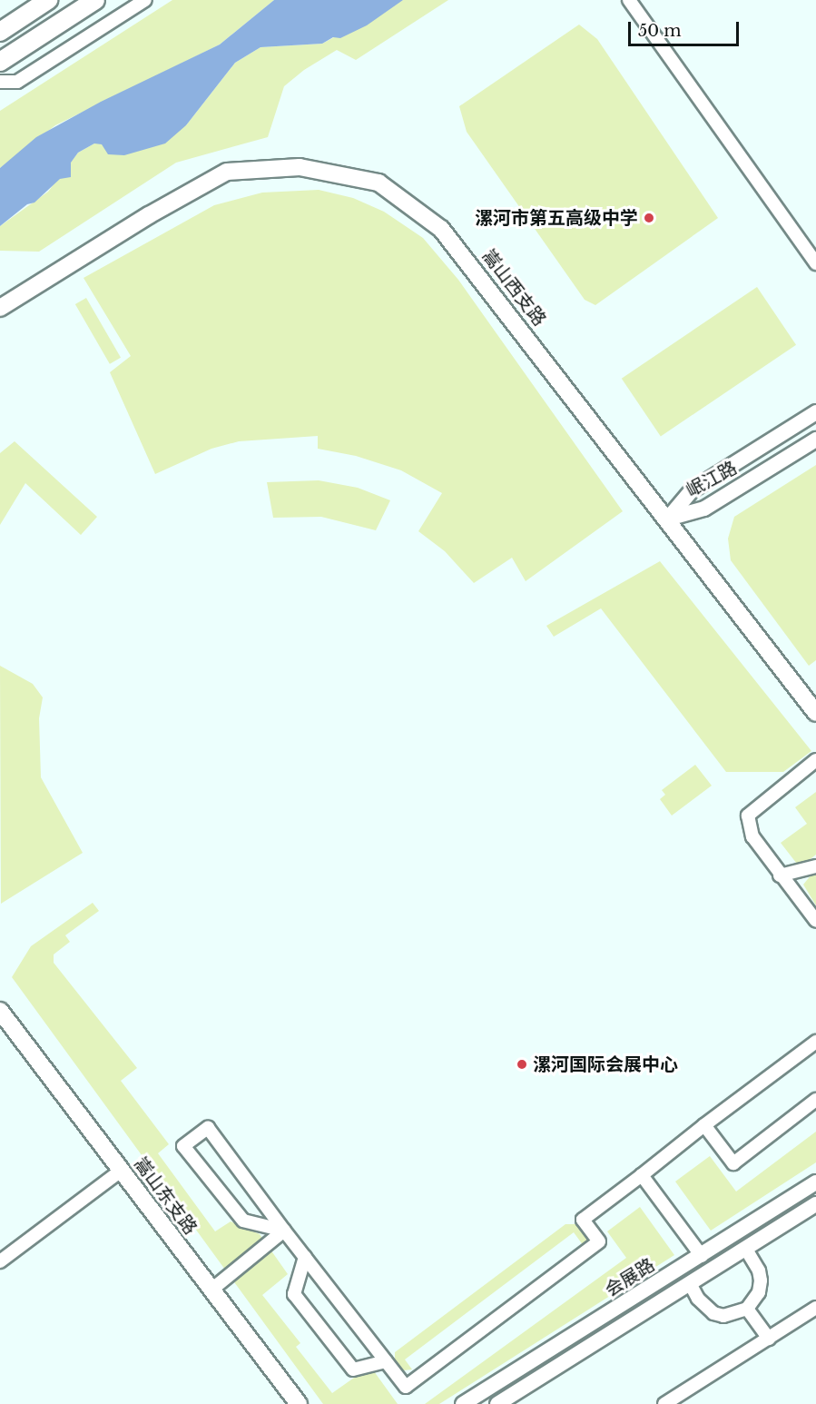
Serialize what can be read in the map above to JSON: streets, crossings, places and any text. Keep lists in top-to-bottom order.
{
  "streets": {
    "main road": ["嵩山西支路", "嵩山东支路"],
    "street": ["岷江路", "会展路"]
  },
  "crossings": [
    ["嵩山西支路", "岷江路"]
  ],
  "places": ["漯河市第五高级中学", "漯河国际会展中心"],
  "scale_bar": "50 m"
}
